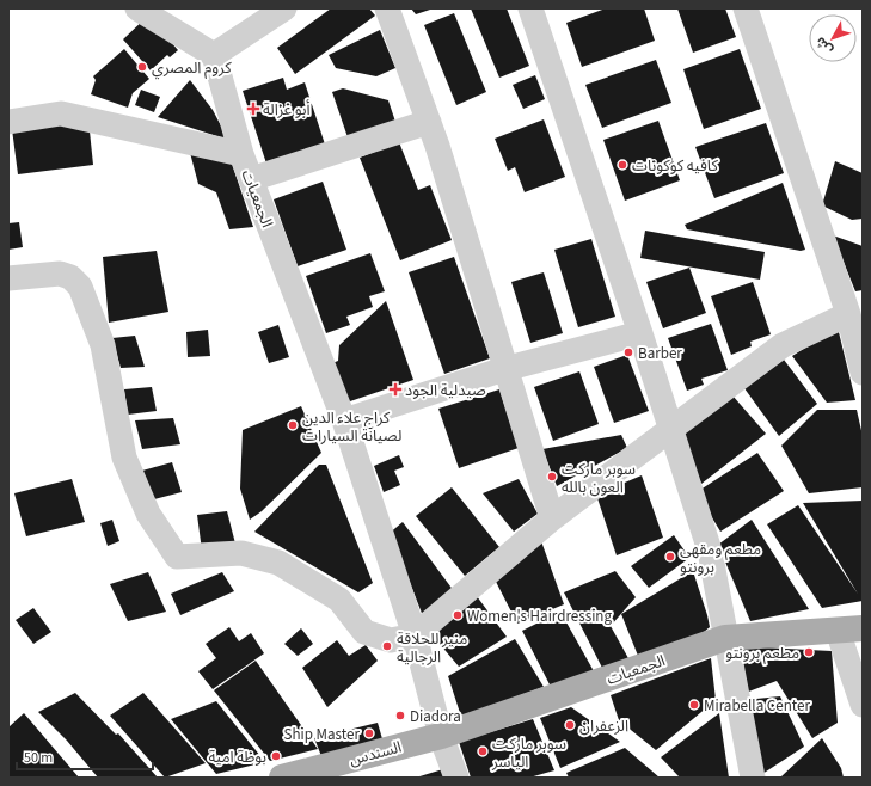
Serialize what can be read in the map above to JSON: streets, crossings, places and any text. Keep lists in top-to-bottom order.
{
  "streets": {
    "main road": ["الجمعيات", "السندس"]
  },
  "crossings": [
    ["الجمعيات", "السندس"]
  ],
  "places": {
    "other": [
      "كروم المصري",
      "كافيه كوكونات",
      "Barber",
      "كراج علاء الدين لصيانة السيارات",
      "سوبر ماركت العون بالله",
      "مطعم ومقهى برونتو",
      "Women's Hairdressing",
      "منير للحلاقة الرجالية",
      "مطعم برونتو",
      "Mirabella Center",
      "Diadora",
      "الزعفران",
      "Ship Master",
      "سوبر ماركت الياسر",
      "بوظة امية"
    ],
    "health": ["أبو غزالة", "صيدلية الجود"]
  },
  "scale_bar": "50 m",
  "north": "bottom left"
}
